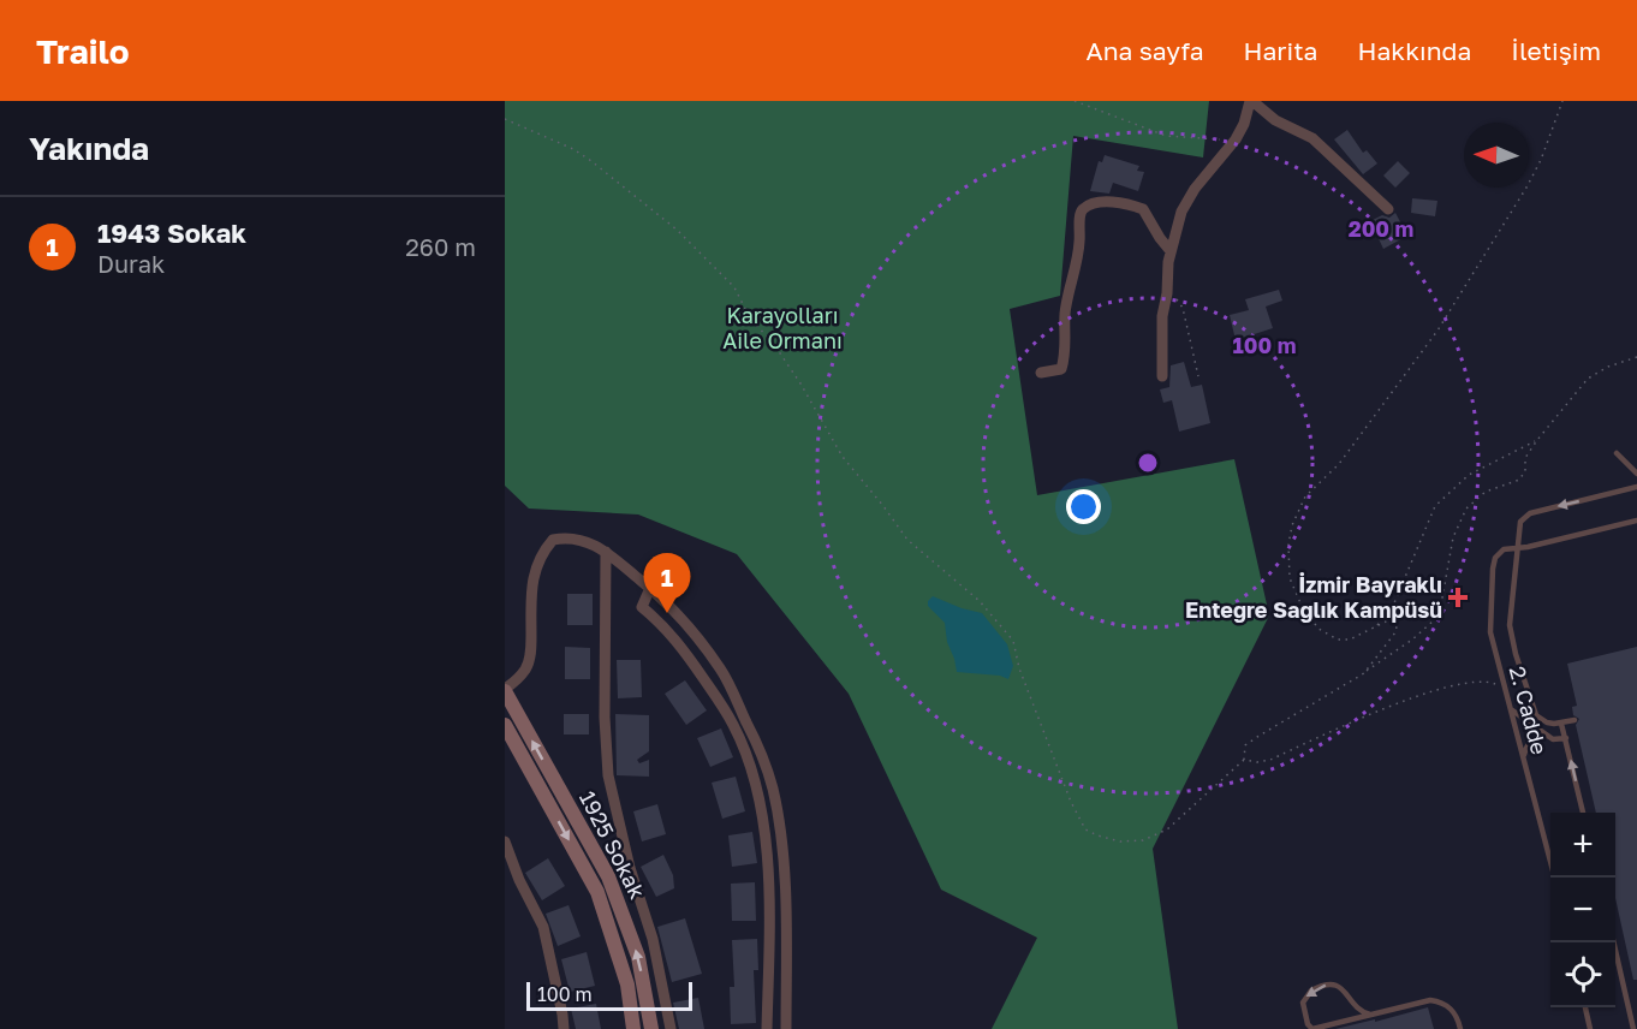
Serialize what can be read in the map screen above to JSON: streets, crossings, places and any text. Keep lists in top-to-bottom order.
{
  "streets": {
    "main road": ["1925 Sokak"],
    "lane": ["2. Cadde"]
  },
  "parks": ["Karayolları Aile Ormanı"],
  "places": {
    "health": ["İzmir Bayraklı Entegre Sağlık Kampüsü"]
  },
  "scale_bar": "100 m",
  "north": "left",
  "page": {
    "header": "Trailo",
    "nav": [
      "Ana sayfa",
      "Harita",
      "Hakkında",
      "İletişim"
    ],
    "heading": "Yakında",
    "list": [
      {
        "mark": "1",
        "name": "1943 Sokak",
        "note": "Durak",
        "value": "260 m"
      }
    ],
    "pins": "1",
    "map_buttons": ["+", "−"],
    "scale": "100 m"
  },
  "rings": ["200 m", "100 m"]
}
